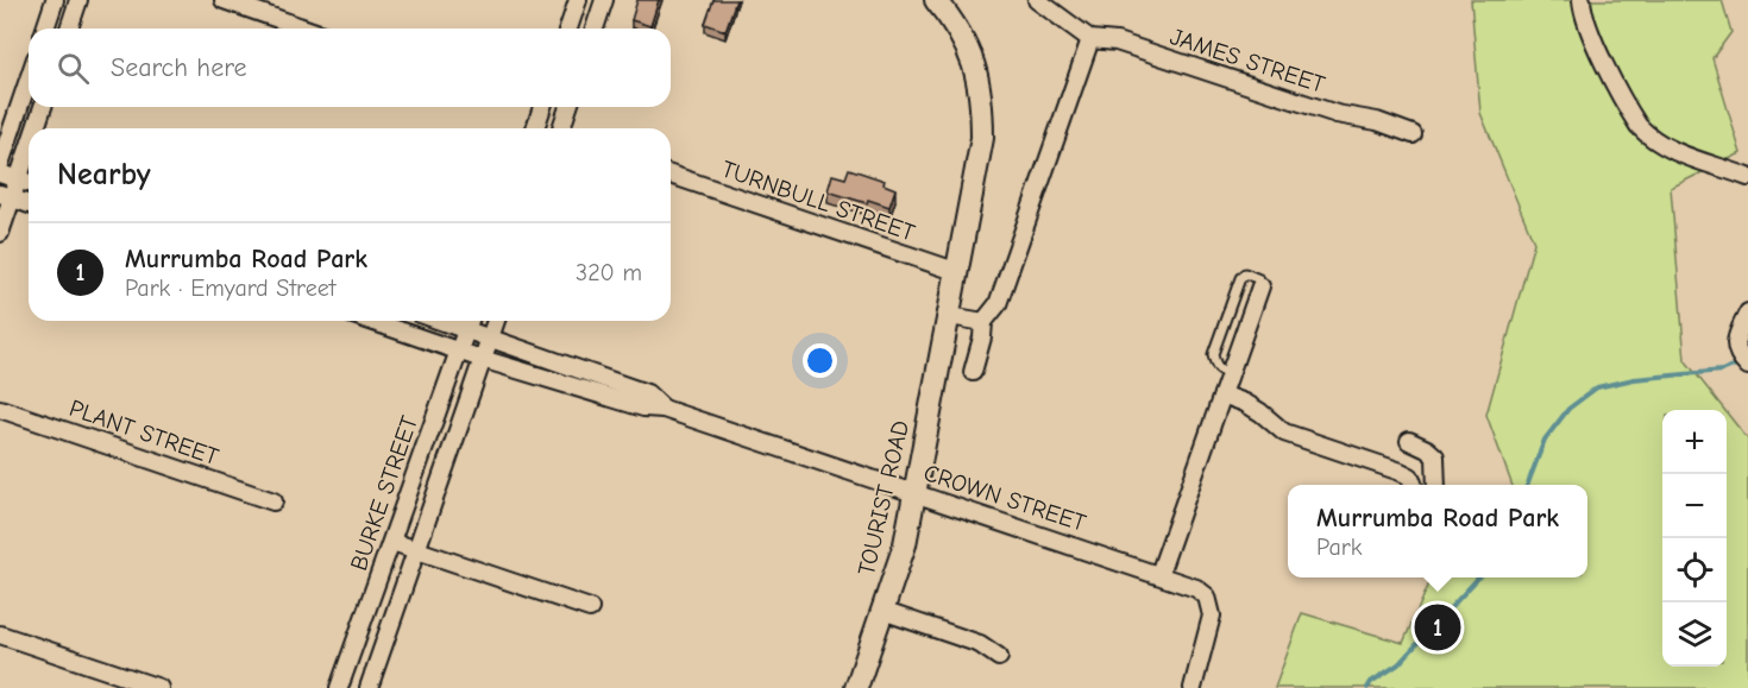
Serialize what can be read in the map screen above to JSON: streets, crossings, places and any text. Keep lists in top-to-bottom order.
{
  "streets": {
    "street": [
      "JAMES STREET",
      "TURNBULL STREET",
      "PLANT STREET",
      "BURKE STREET",
      "TOURIST ROAD",
      "CROWN STREET"
    ]
  },
  "crossings": [
    ["TURNBULL STREET", "TOURIST ROAD"],
    ["BURKE STREET", "CROWN STREET"],
    ["TOURIST ROAD", "CROWN STREET"]
  ],
  "page": {
    "search": "Search here",
    "heading": "Nearby",
    "list": [
      {
        "mark": "1",
        "name": "Murrumba Road Park",
        "note": "Park · Emyard Street",
        "value": "320 m"
      }
    ],
    "map_buttons": ["+", "−"],
    "popup": ["Murrumba Road Park", "Park"],
    "pins": "1"
  }
}
